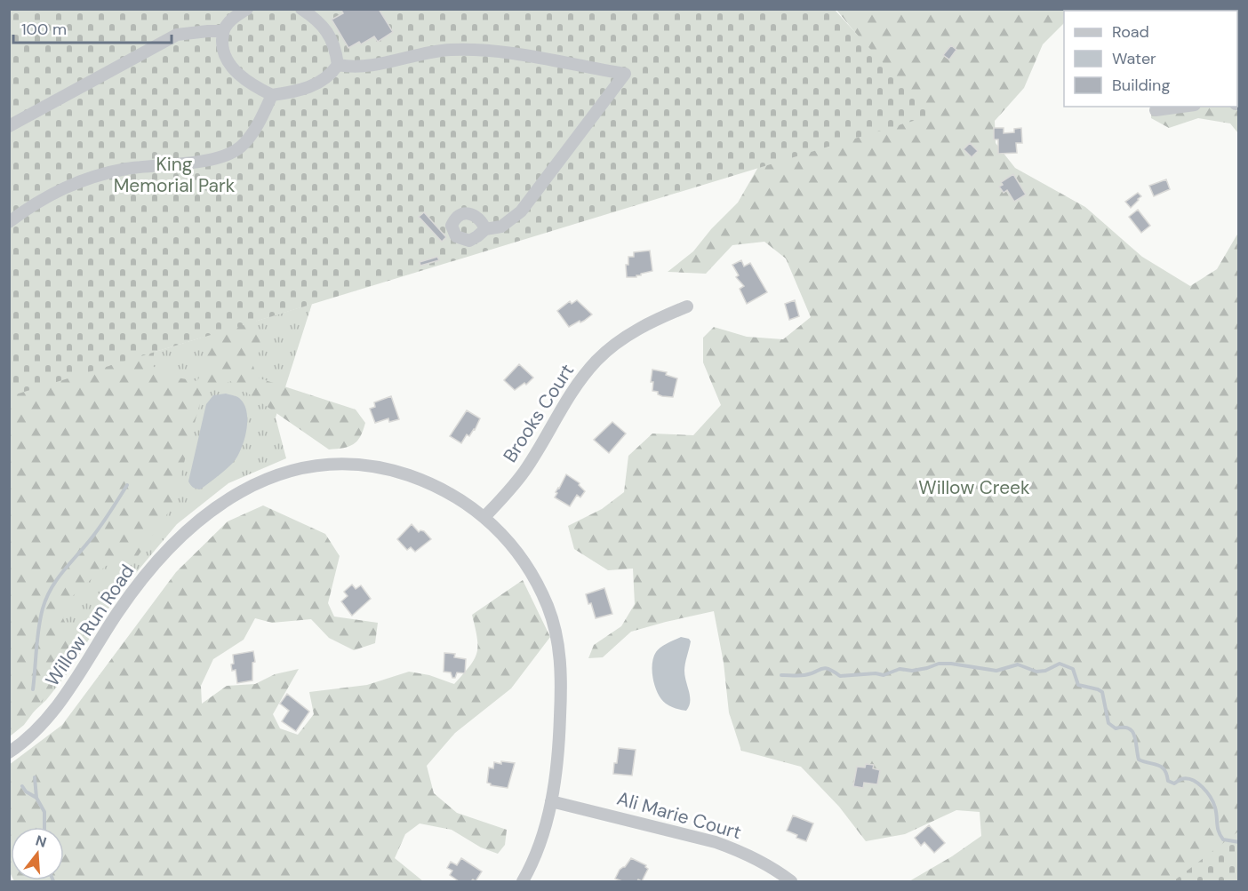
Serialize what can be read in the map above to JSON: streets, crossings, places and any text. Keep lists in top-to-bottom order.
{
  "streets": {
    "street": ["Brooks Court", "Willow Run Road", "Ali Marie Court"]
  },
  "crossings": [
    ["Brooks Court", "Willow Run Road"],
    ["Willow Run Road", "Ali Marie Court"]
  ],
  "parks": ["King Memorial Park", "Willow Creek"],
  "legend": ["Road", "Water", "Building"],
  "scale_bar": "100 m",
  "north": "top"
}
